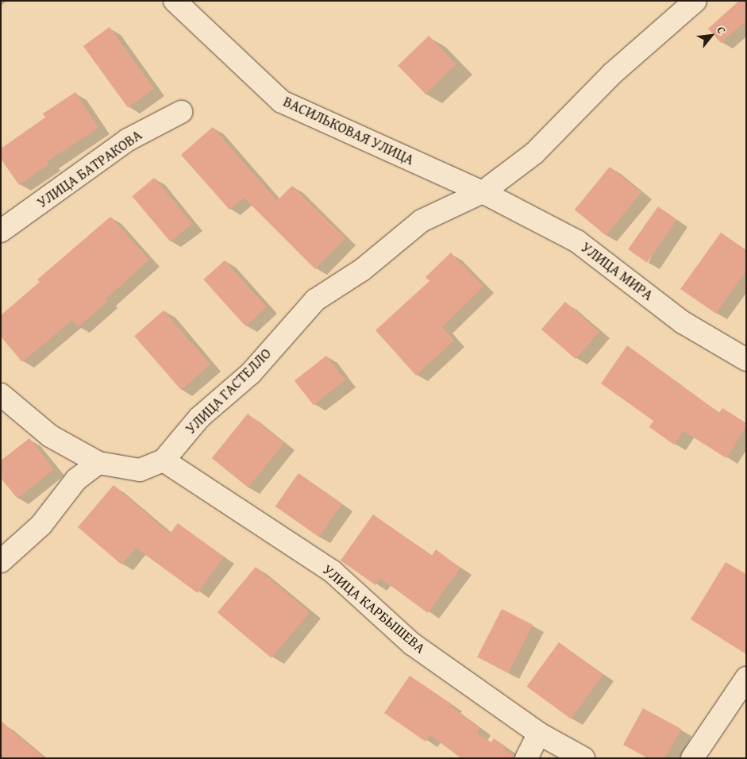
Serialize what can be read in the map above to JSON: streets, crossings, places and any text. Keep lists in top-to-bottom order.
{
  "streets": {
    "street": [
      "ВАСИЛЬКОВАЯ УЛИЦА",
      "УЛИЦА БАТРАКОВА",
      "УЛИЦА МИРА",
      "УЛИЦА ГАСТЕЛЛО",
      "УЛИЦА КАРБЫШЕВА"
    ]
  },
  "crossings": [
    ["ВАСИЛЬКОВАЯ УЛИЦА", "УЛИЦА МИРА"],
    ["ВАСИЛЬКОВАЯ УЛИЦА", "УЛИЦА ГАСТЕЛЛО"],
    ["УЛИЦА МИРА", "УЛИЦА ГАСТЕЛЛО"],
    ["УЛИЦА ГАСТЕЛЛО", "УЛИЦА КАРБЫШЕВА"]
  ],
  "north": "top right"
}
